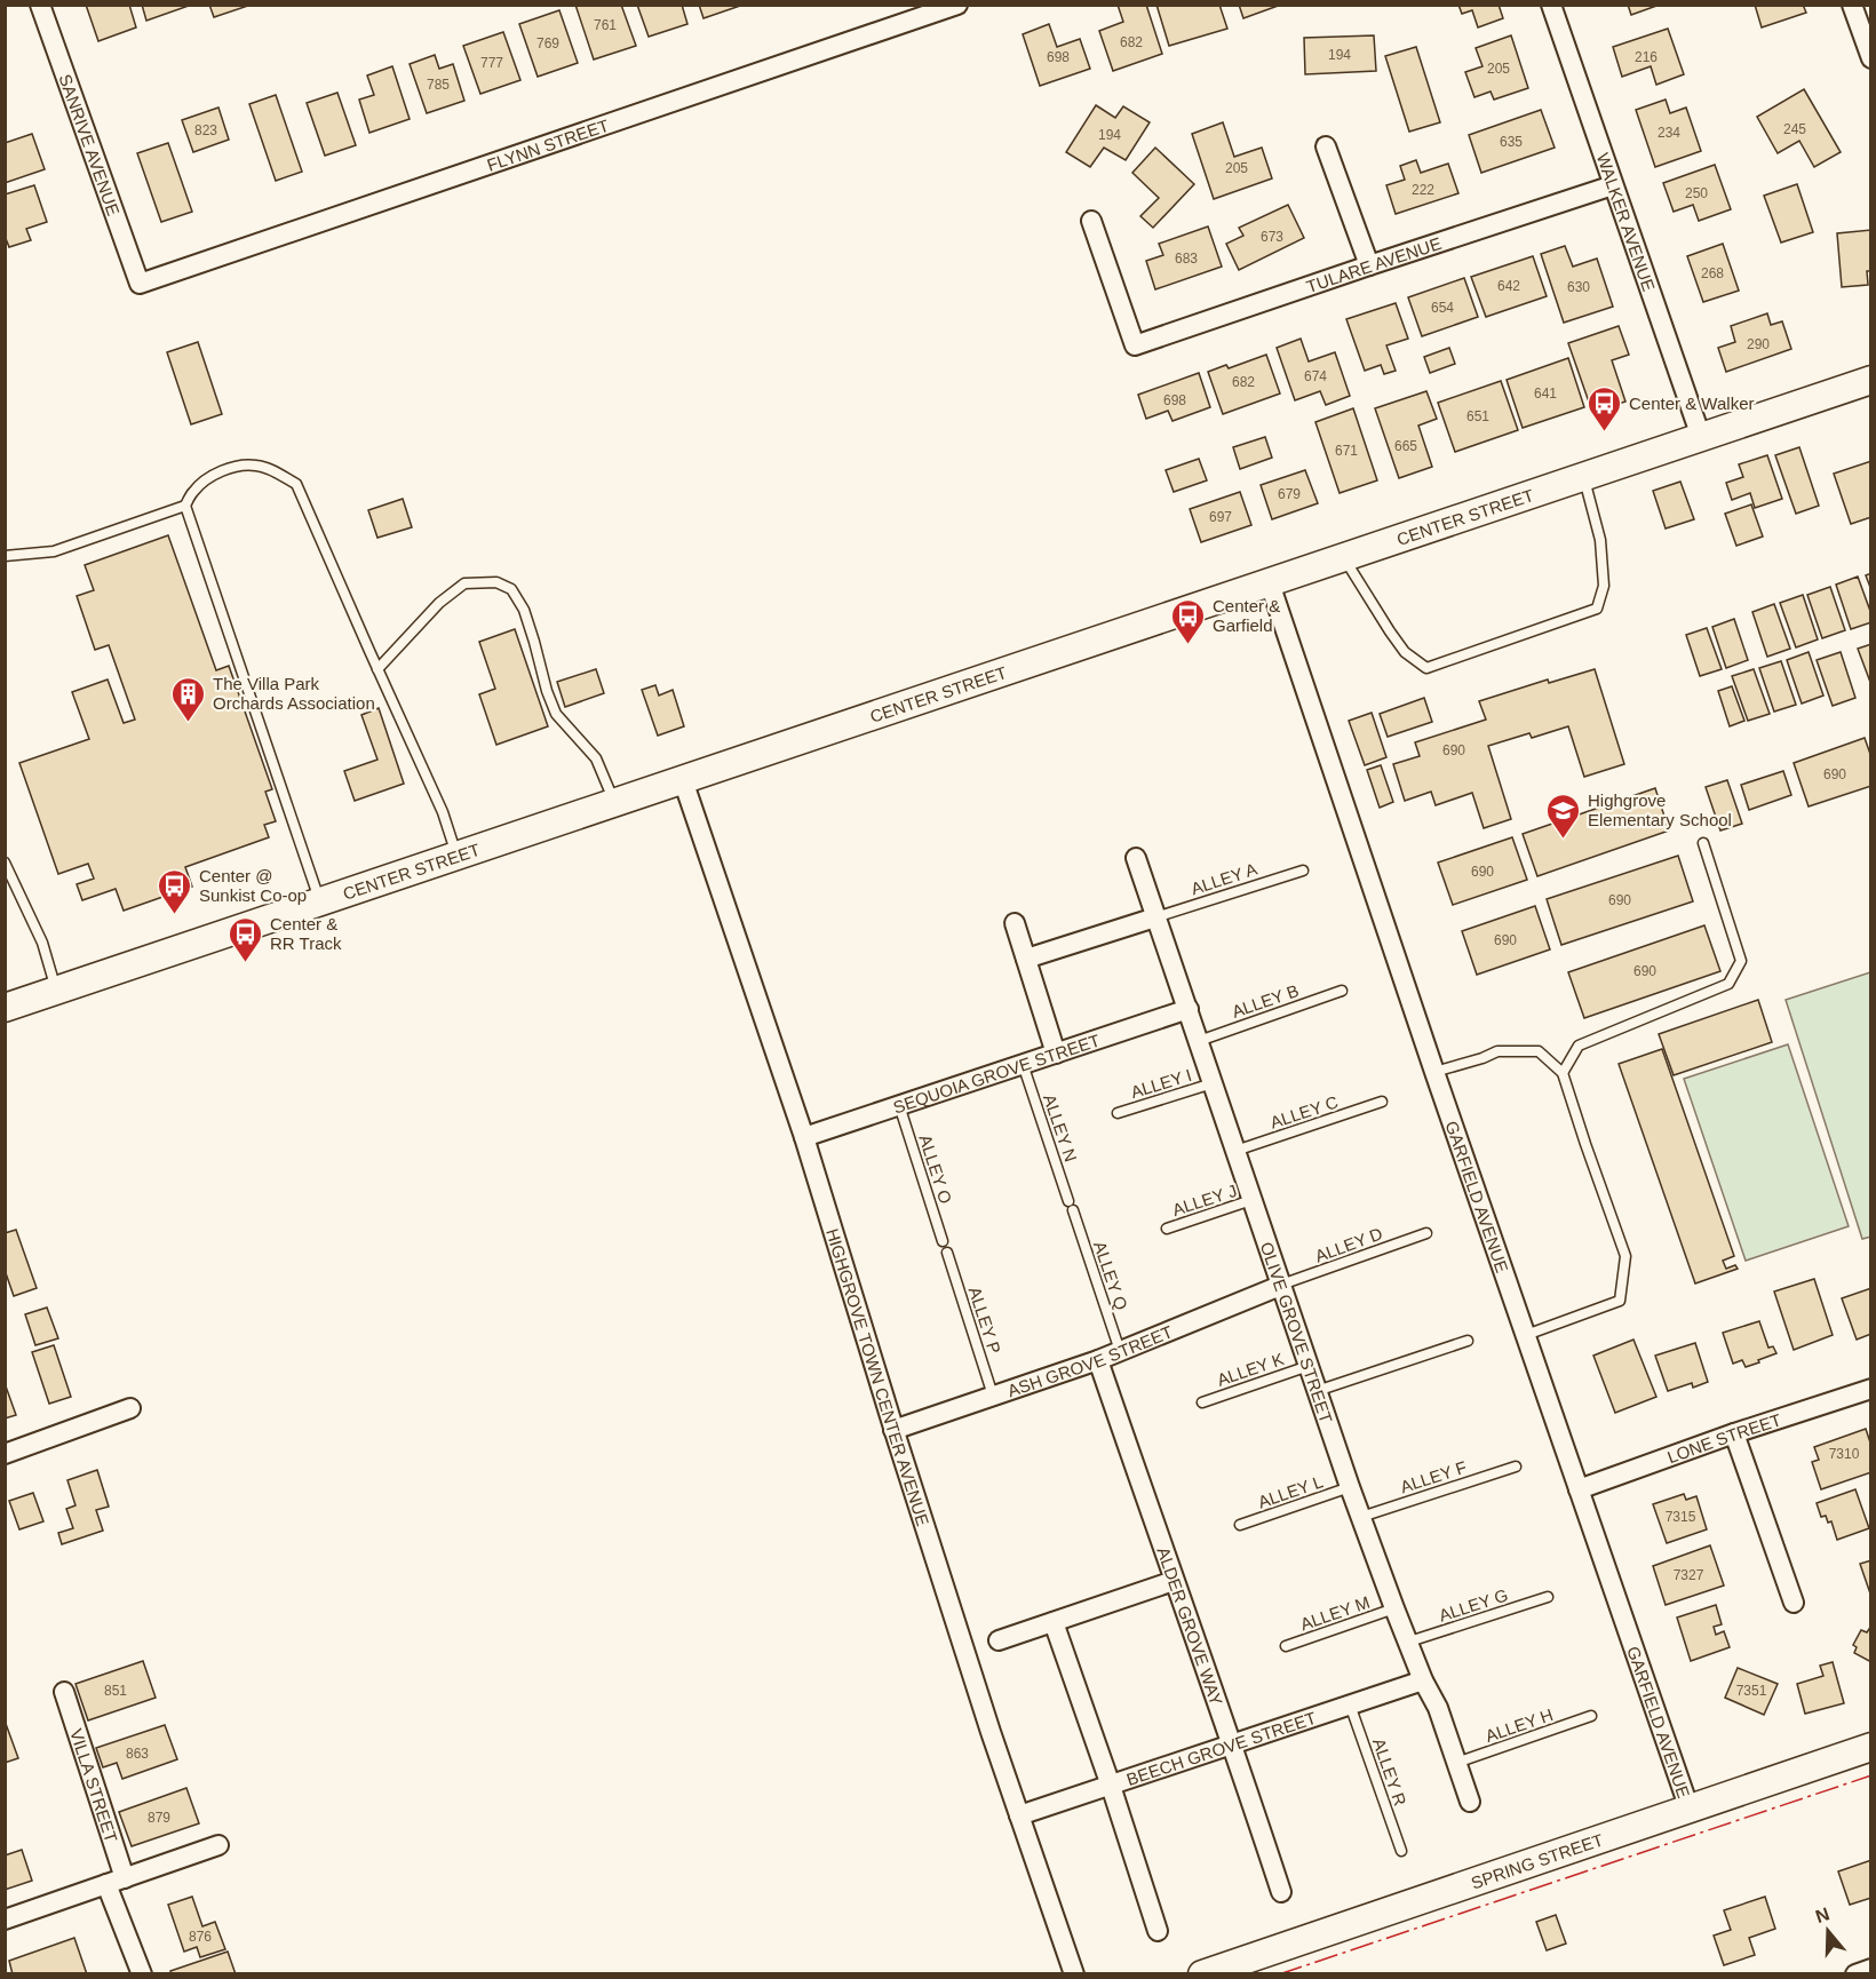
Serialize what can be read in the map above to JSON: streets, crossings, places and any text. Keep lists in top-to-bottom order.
{
  "streets": {
    "main road": ["CENTER STREET", "SPRING STREET"],
    "street": [
      "SANRIVE AVENUE",
      "FLYNN STREET",
      "WALKER AVENUE",
      "TULARE AVENUE",
      "SEQUOIA GROVE STREET",
      "GARFIELD AVENUE",
      "OLIVE GROVE STREET",
      "ASH GROVE STREET",
      "HIGHGROVE TOWN CENTER AVENUE",
      "LONE STREET",
      "ALDER GROVE WAY",
      "BEECH GROVE STREET",
      "VILLA STREET"
    ],
    "lane": [
      "ALLEY A",
      "ALLEY B",
      "ALLEY I",
      "ALLEY C",
      "ALLEY N",
      "ALLEY O",
      "ALLEY J",
      "ALLEY D",
      "ALLEY Q",
      "ALLEY P",
      "ALLEY K",
      "ALLEY F",
      "ALLEY L",
      "ALLEY G",
      "ALLEY M",
      "ALLEY H",
      "ALLEY R"
    ]
  },
  "crossings": [
    ["SANRIVE AVENUE", "FLYNN STREET"],
    ["WALKER AVENUE", "TULARE AVENUE"],
    ["WALKER AVENUE", "CENTER STREET"],
    ["CENTER STREET", "GARFIELD AVENUE"],
    ["CENTER STREET", "HIGHGROVE TOWN CENTER AVENUE"],
    ["ALLEY A", "OLIVE GROVE STREET"],
    ["ALLEY B", "OLIVE GROVE STREET"],
    ["SEQUOIA GROVE STREET", "ALLEY N"],
    ["SEQUOIA GROVE STREET", "ALLEY O"],
    ["SEQUOIA GROVE STREET", "OLIVE GROVE STREET"],
    ["SEQUOIA GROVE STREET", "HIGHGROVE TOWN CENTER AVENUE"],
    ["ALLEY I", "OLIVE GROVE STREET"],
    ["ALLEY C", "OLIVE GROVE STREET"],
    ["ALLEY N", "ALLEY Q"],
    ["GARFIELD AVENUE", "LONE STREET"],
    ["GARFIELD AVENUE", "SPRING STREET"],
    ["ALLEY J", "OLIVE GROVE STREET"],
    ["ALLEY D", "OLIVE GROVE STREET"],
    ["ALLEY D", "ASH GROVE STREET"],
    ["ALLEY Q", "ASH GROVE STREET"],
    ["ALLEY P", "ASH GROVE STREET"],
    ["OLIVE GROVE STREET", "ASH GROVE STREET"],
    ["OLIVE GROVE STREET", "ALLEY K"],
    ["OLIVE GROVE STREET", "ALLEY F"],
    ["OLIVE GROVE STREET", "ALLEY L"],
    ["OLIVE GROVE STREET", "ALLEY G"],
    ["OLIVE GROVE STREET", "ALLEY M"],
    ["OLIVE GROVE STREET", "ALLEY H"],
    ["OLIVE GROVE STREET", "BEECH GROVE STREET"],
    ["ASH GROVE STREET", "HIGHGROVE TOWN CENTER AVENUE"],
    ["ASH GROVE STREET", "ALDER GROVE WAY"],
    ["HIGHGROVE TOWN CENTER AVENUE", "BEECH GROVE STREET"],
    ["ALDER GROVE WAY", "BEECH GROVE STREET"],
    ["BEECH GROVE STREET", "ALLEY R"]
  ],
  "places": {
    "bus stop": [
      "Center & Walker",
      "Center & Garfield",
      "Center @ Sunkist Co-op",
      "Center & RR Track"
    ],
    "building": ["The Villa Park Orchards Association"],
    "school or university": ["Highgrove Elementary School"]
  },
  "house_numbers": [
    "761",
    "682",
    "769",
    "194",
    "698",
    "216",
    "777",
    "205",
    "785",
    "245",
    "823",
    "234",
    "194",
    "635",
    "205",
    "222",
    "250",
    "673",
    "683",
    "268",
    "642",
    "630",
    "654",
    "290",
    "674",
    "682",
    "641",
    "698",
    "651",
    "665",
    "671",
    "679",
    "697",
    "690",
    "690",
    "690",
    "690",
    "690",
    "690",
    "7310",
    "7315",
    "7327",
    "851",
    "7351",
    "863",
    "879",
    "876"
  ],
  "north": "top"
}
